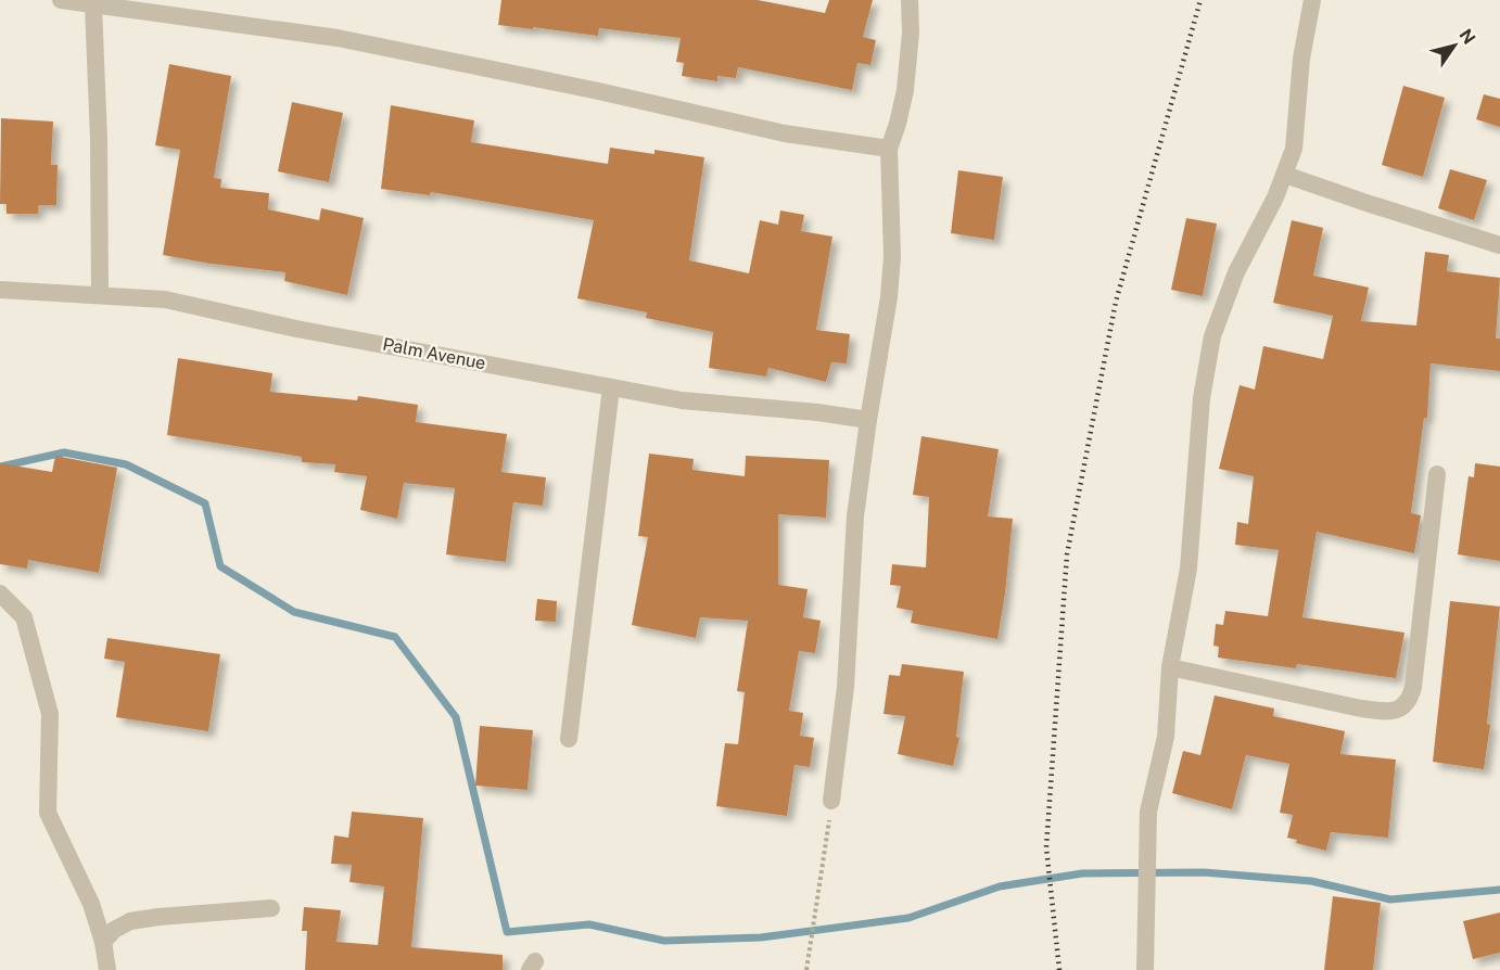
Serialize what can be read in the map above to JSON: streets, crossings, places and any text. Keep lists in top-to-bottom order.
{
  "streets": {
    "street": ["Palm Avenue"]
  },
  "north": "top right"
}
